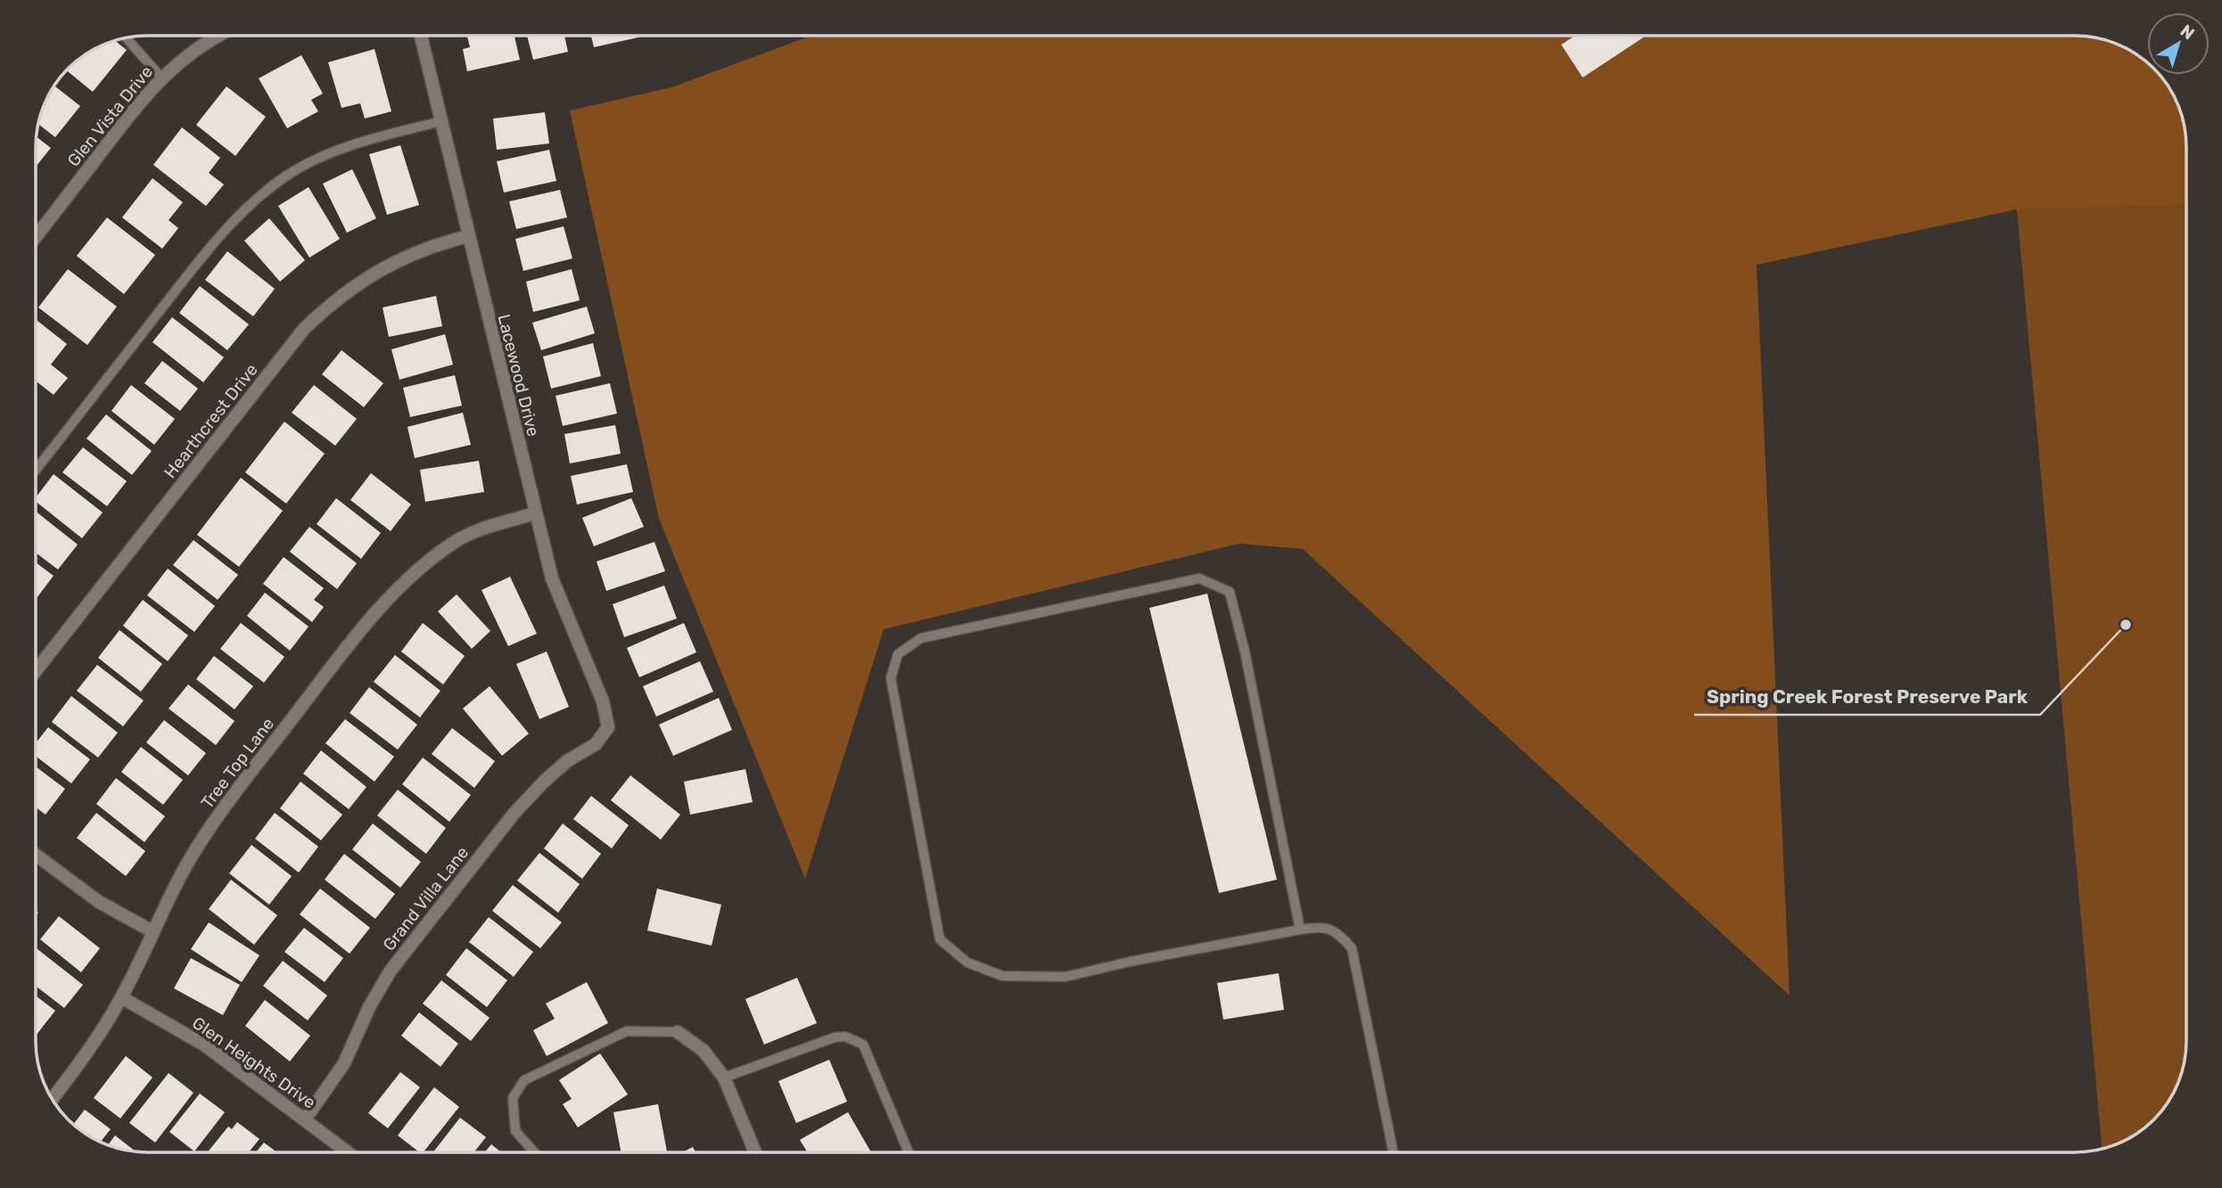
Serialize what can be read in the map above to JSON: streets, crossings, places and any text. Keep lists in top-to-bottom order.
{
  "streets": {
    "street": [
      "Glen Vista Drive",
      "Lacewood Drive",
      "Hearthcrest Drive",
      "Tree Top Lane",
      "Grand Villa Lane",
      "Glen Heights Drive"
    ]
  },
  "crossings": [
    ["Lacewood Drive", "Hearthcrest Drive"],
    ["Lacewood Drive", "Tree Top Lane"],
    ["Lacewood Drive", "Grand Villa Lane"],
    ["Tree Top Lane", "Glen Heights Drive"],
    ["Grand Villa Lane", "Glen Heights Drive"]
  ],
  "places": ["Spring Creek Forest Preserve Park"],
  "north": "top right"
}
